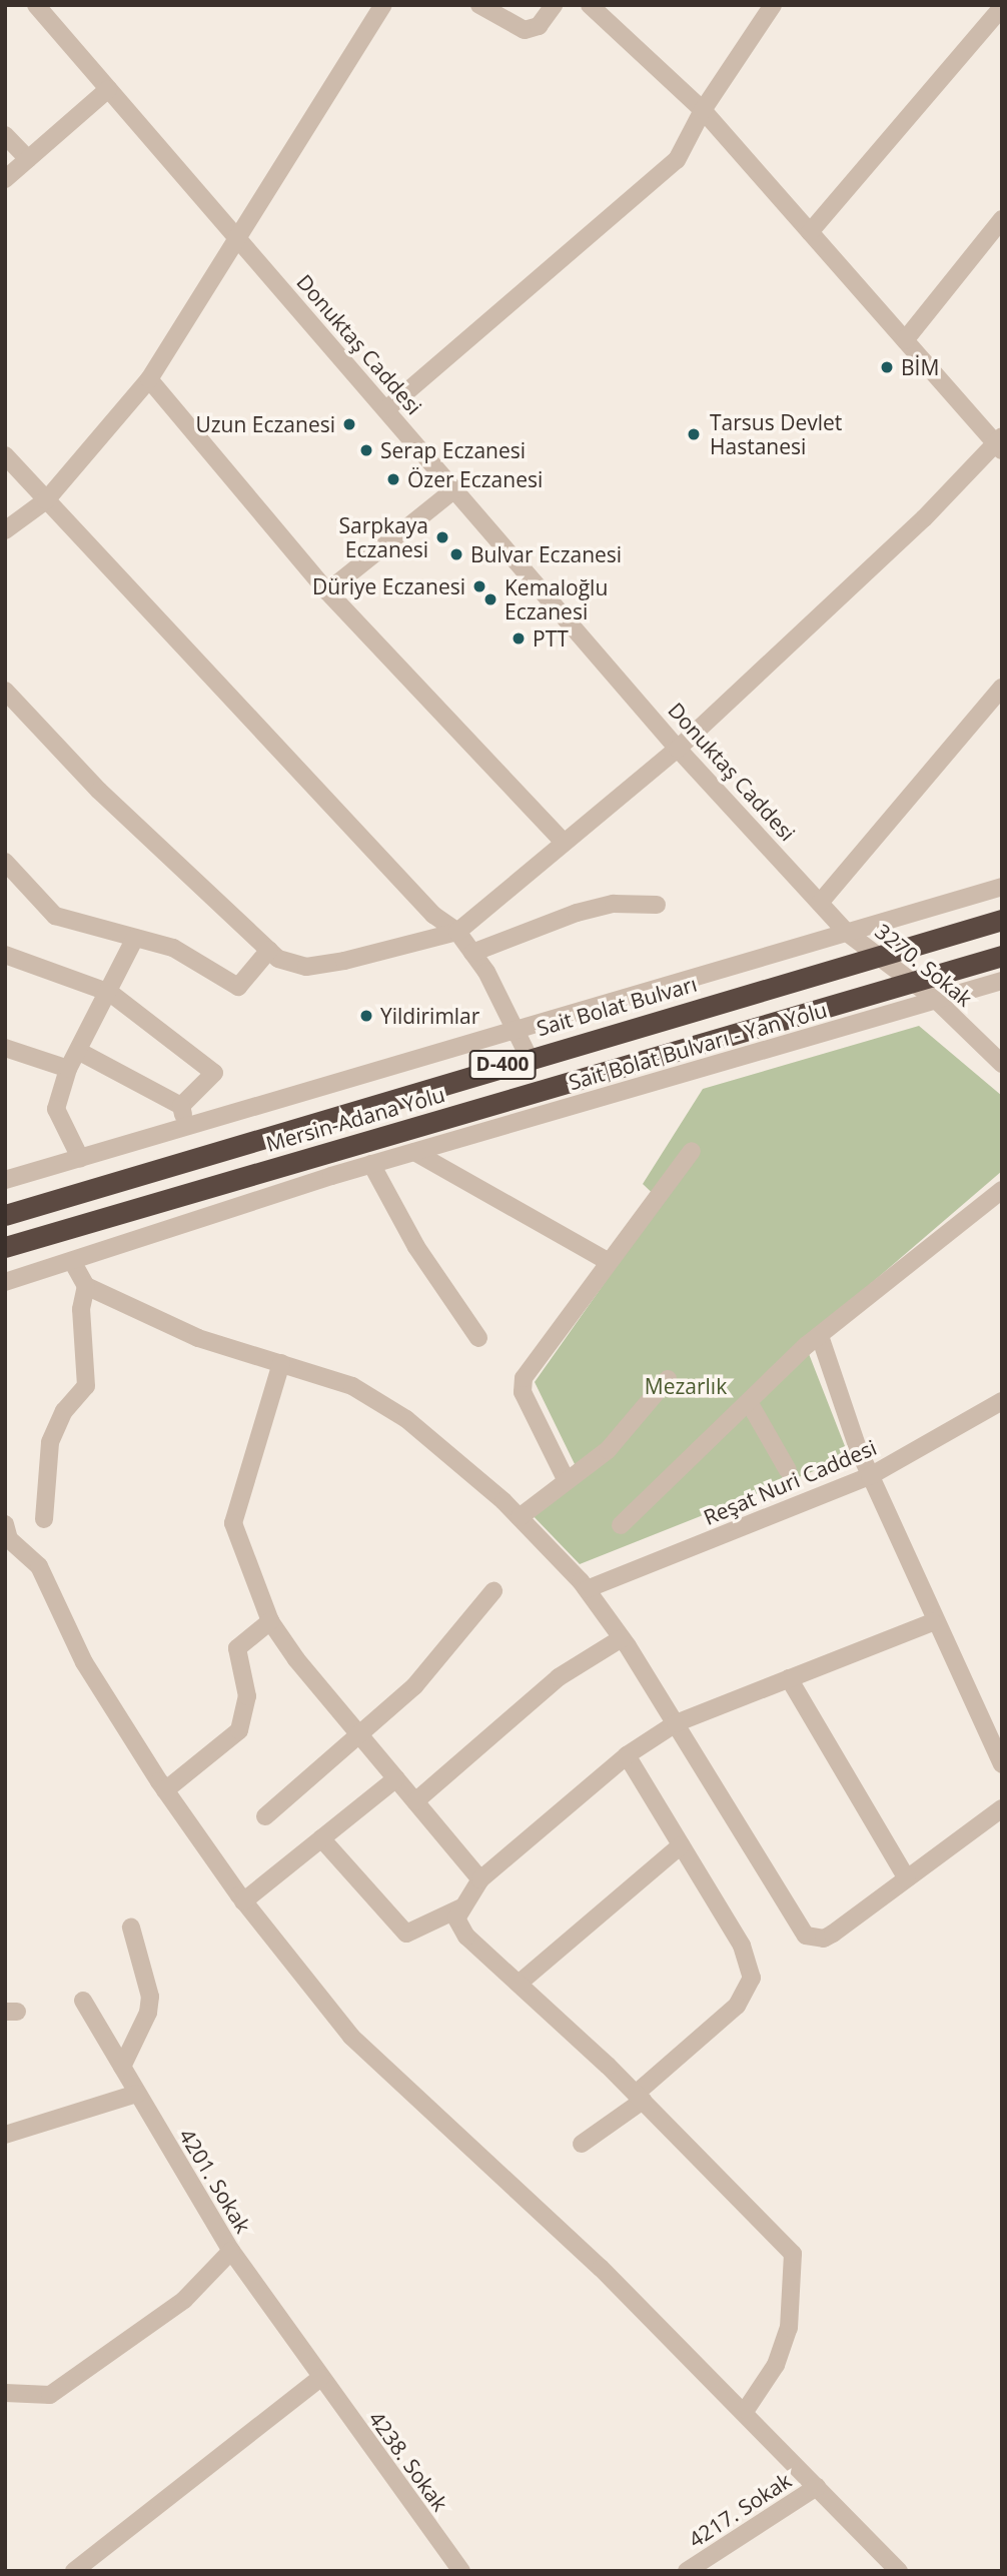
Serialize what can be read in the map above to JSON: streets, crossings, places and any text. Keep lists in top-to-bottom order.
{
  "streets": {
    "highway": ["Sait Bolat Bulvarı", "D-400", "Mersin-Adana Yolu"],
    "street": [
      "Donuktaş Caddesi",
      "3270. Sokak",
      "Sait Bolat Bulvarı - Yan Yolu",
      "Reşat Nuri Caddesi",
      "4201. Sokak",
      "4238. Sokak",
      "4217. Sokak"
    ]
  },
  "crossings": [
    ["Donuktaş Caddesi", "3270. Sokak"],
    ["3270. Sokak", "Sait Bolat Bulvarı"],
    ["3270. Sokak", "Sait Bolat Bulvarı - Yan Yolu"],
    ["3270. Sokak", "Mersin-Adana Yolu"],
    ["4201. Sokak", "4238. Sokak"]
  ],
  "parks": ["Mezarlık"],
  "places": [
    "BİM",
    "Uzun Eczanesi",
    "Tarsus Devlet Hastanesi",
    "Serap Eczanesi",
    "Özer Eczanesi",
    "Sarpkaya Eczanesi",
    "Bulvar Eczanesi",
    "Düriye Eczanesi",
    "Kemaloğlu Eczanesi",
    "PTT",
    "Yildirimlar"
  ]
}
